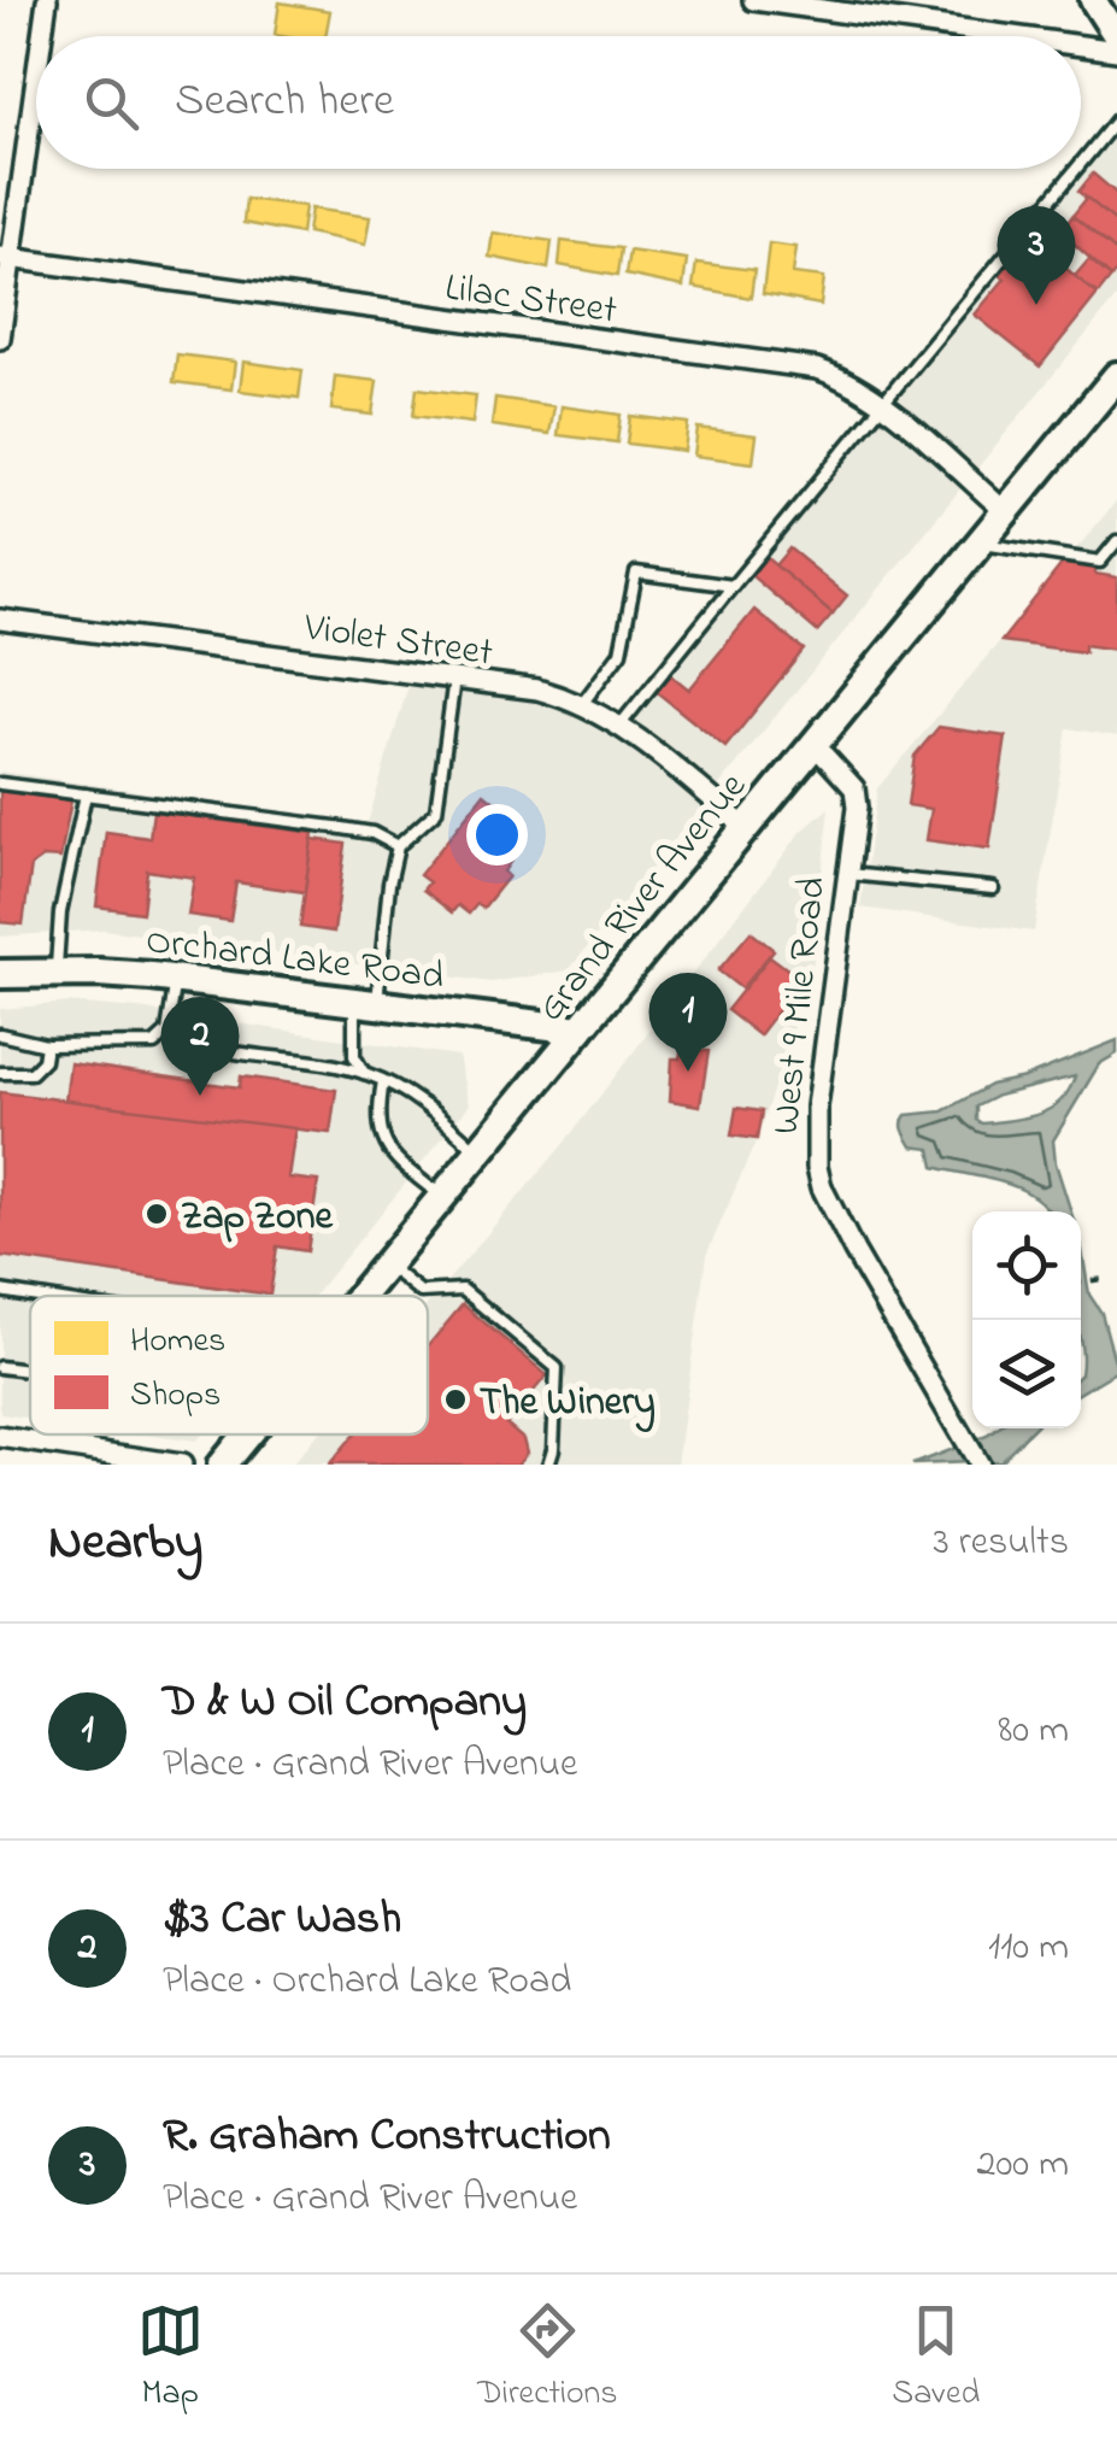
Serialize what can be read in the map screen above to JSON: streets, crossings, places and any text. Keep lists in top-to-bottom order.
{
  "streets": {
    "main road": ["Grand River Avenue", "Orchard Lake Road"],
    "street": ["Lilac Street", "Violet Street", "West 9 Mile Road"]
  },
  "crossings": [
    ["Lilac Street", "Grand River Avenue"],
    ["Violet Street", "Grand River Avenue"],
    ["Grand River Avenue", "Orchard Lake Road"],
    ["Grand River Avenue", "West 9 Mile Road"]
  ],
  "places": ["Zap Zone", "The Winery"],
  "legend": ["Homes", "Shops"],
  "page": {
    "search": "Search here",
    "pins": ["3", "1", "2"],
    "heading": ["Nearby", "3 results"],
    "list": [
      {
        "mark": "1",
        "name": "D & W Oil Company",
        "note": "Place · Grand River Avenue",
        "value": "80 m"
      },
      {
        "mark": "2",
        "name": "$3 Car Wash",
        "note": "Place · Orchard Lake Road",
        "value": "110 m"
      },
      {
        "mark": "3",
        "name": "R. Graham Construction",
        "note": "Place · Grand River Avenue",
        "value": "200 m"
      }
    ],
    "nav": ["Map", "Directions", "Saved"]
  }
}
